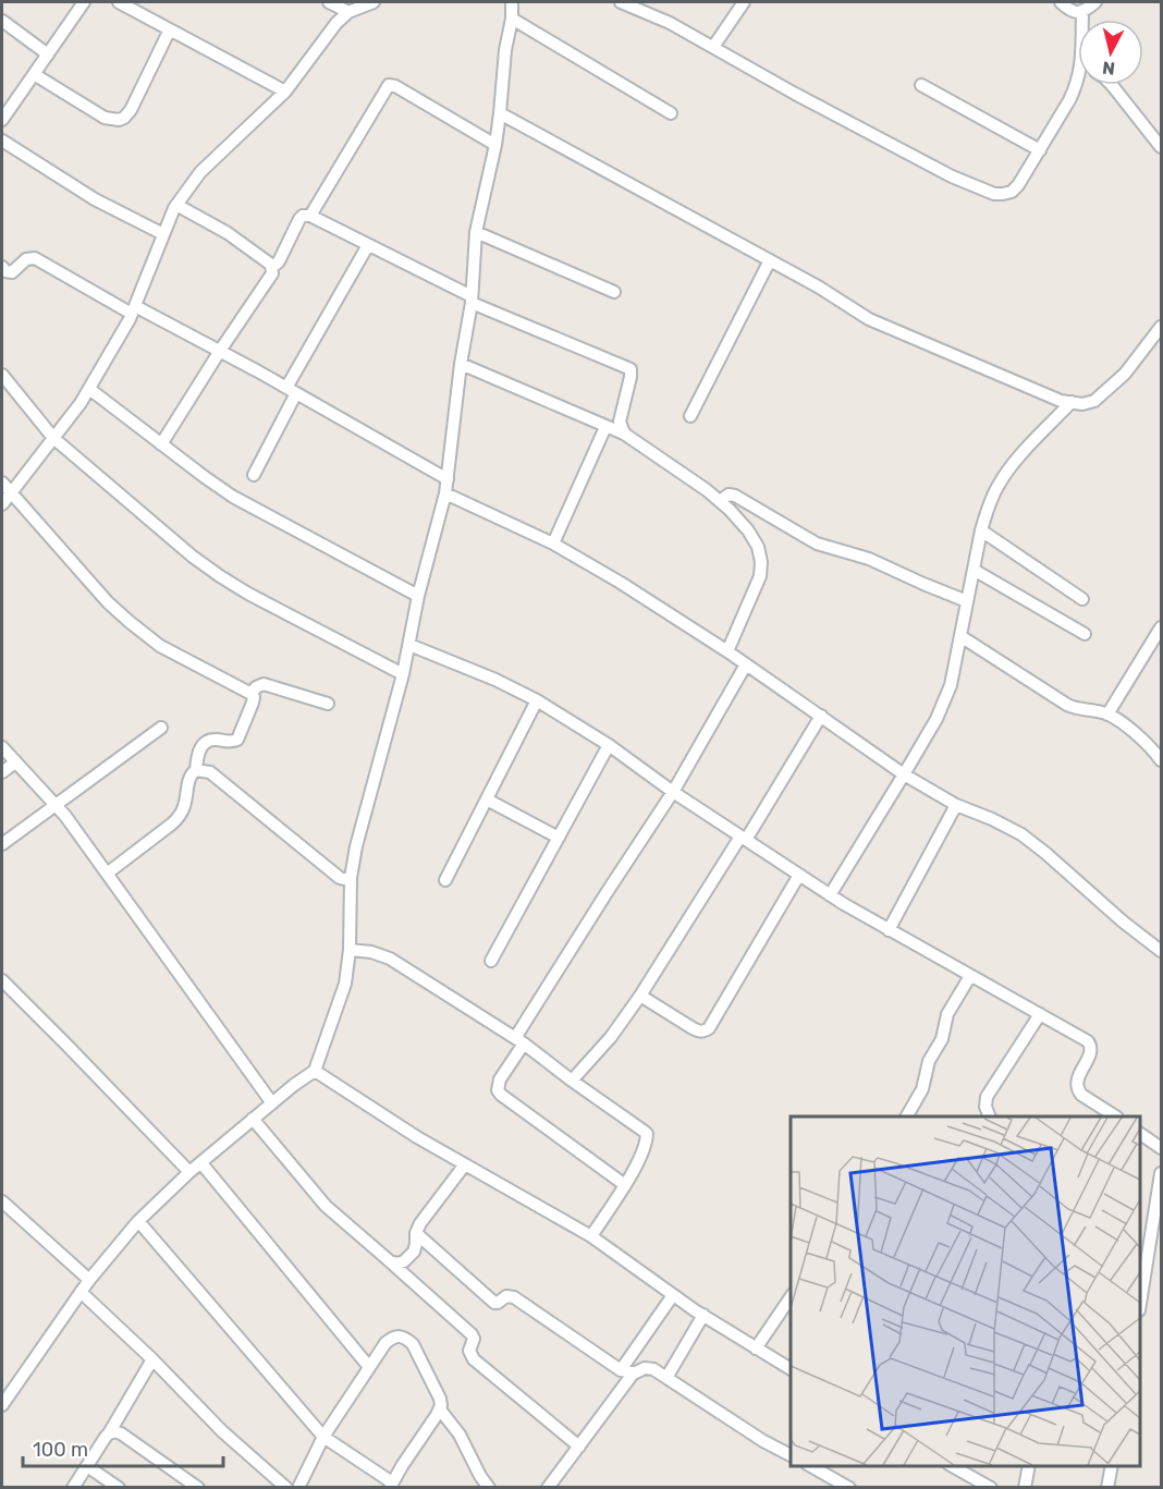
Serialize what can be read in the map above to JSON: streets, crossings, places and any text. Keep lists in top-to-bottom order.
{
  "scale_bar": "100 m",
  "north": "bottom"
}
